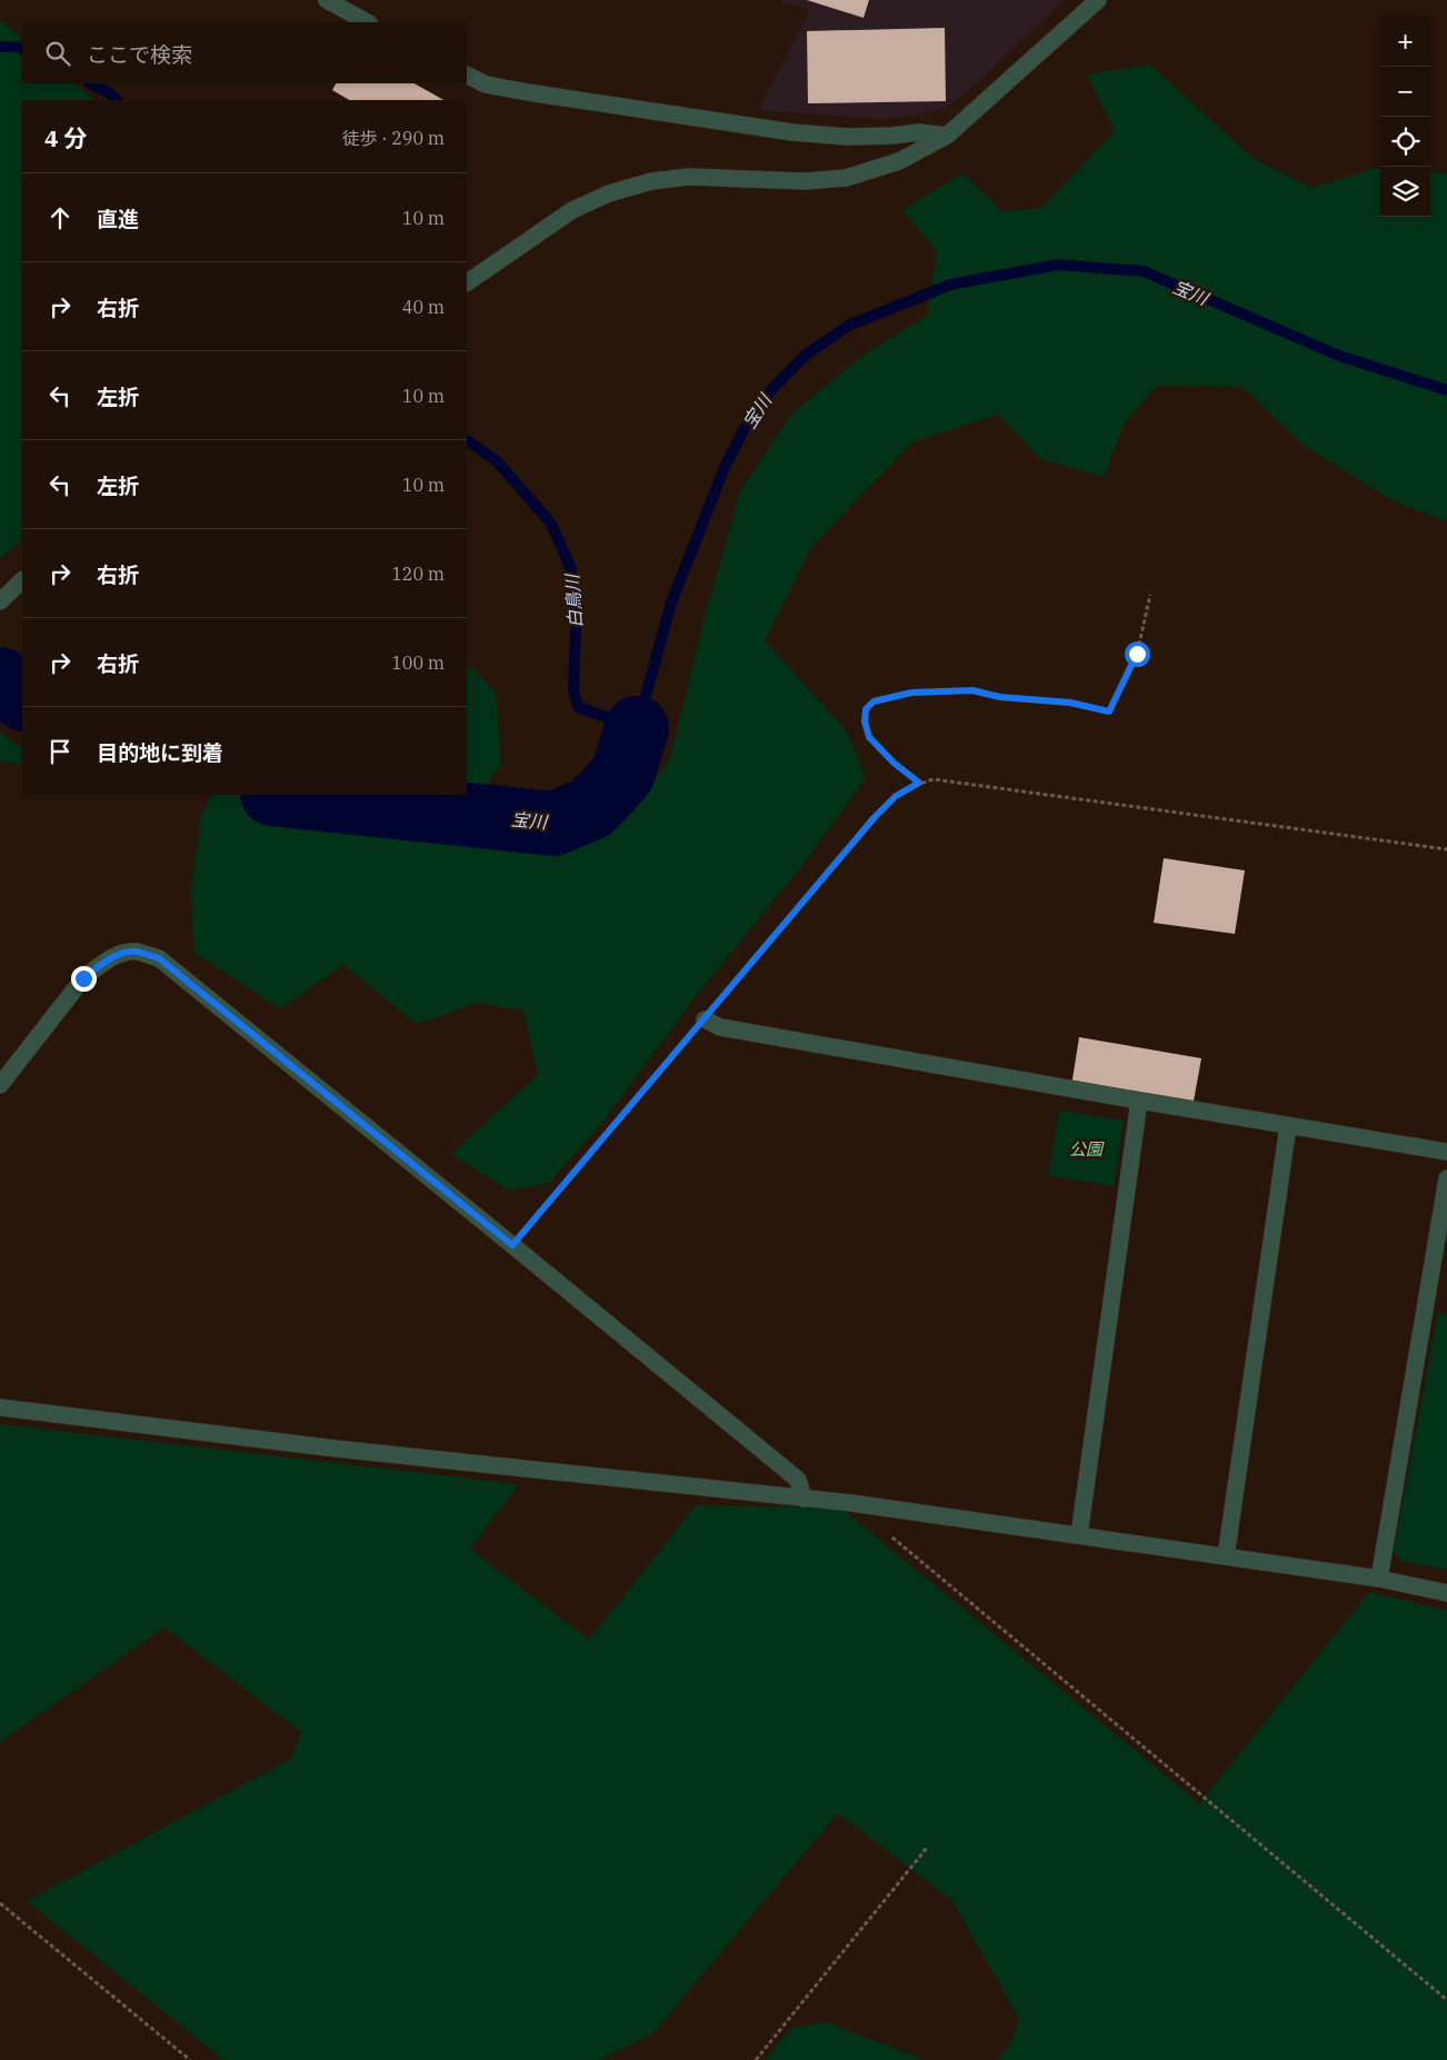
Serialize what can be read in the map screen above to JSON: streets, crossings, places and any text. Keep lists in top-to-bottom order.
{
  "water": ["宝川", "白鳥川"],
  "parks": ["公園"],
  "page": {
    "map_buttons": ["+", "−"],
    "search": "ここで検索",
    "heading": ["4 分", "徒歩 · 290 m"],
    "list": [
      ["直進", "10 m"],
      ["右折", "40 m"],
      ["左折", "10 m"],
      ["左折", "10 m"],
      ["右折", "120 m"],
      ["右折", "100 m"],
      "目的地に到着"
    ]
  }
}
